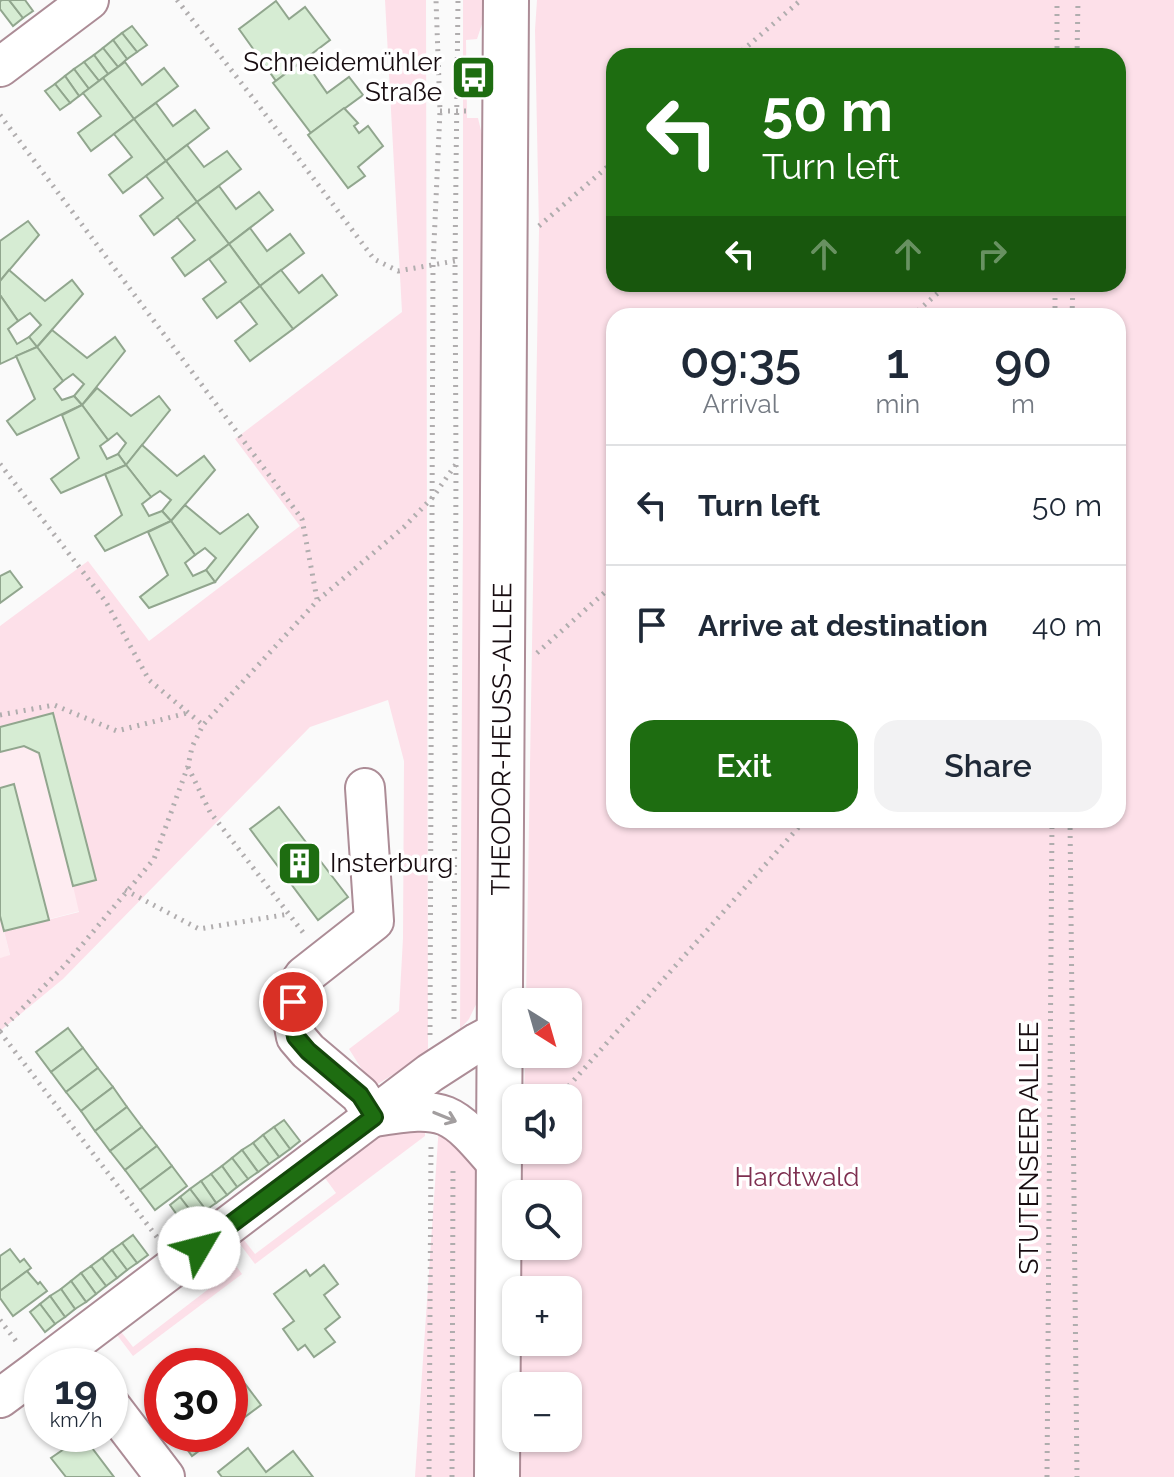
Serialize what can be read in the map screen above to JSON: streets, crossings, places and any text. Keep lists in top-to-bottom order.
{
  "streets": {
    "main road": ["THEODOR-HEUSS-ALLEE"],
    "path": ["STUTENSEER ALLEE"]
  },
  "parks": ["Hardtwald"],
  "places": {
    "bus stop": ["Schneidemühler Straße"],
    "building": ["Insterburg"]
  },
  "north": "bottom right",
  "page": {
    "turn": ["50 m", "Turn left"],
    "eta": [
      "09:35",
      "Arrival",
      "1",
      "min",
      "90",
      "m"
    ],
    "list": [
      {
        "name": "Turn left",
        "value": "50 m"
      },
      {
        "name": "Arrive at destination",
        "value": "40 m"
      }
    ],
    "buttons": ["Exit", "Share"],
    "map_buttons": ["+", "−"],
    "speed": "19 km/h",
    "limit": "30"
  }
}
